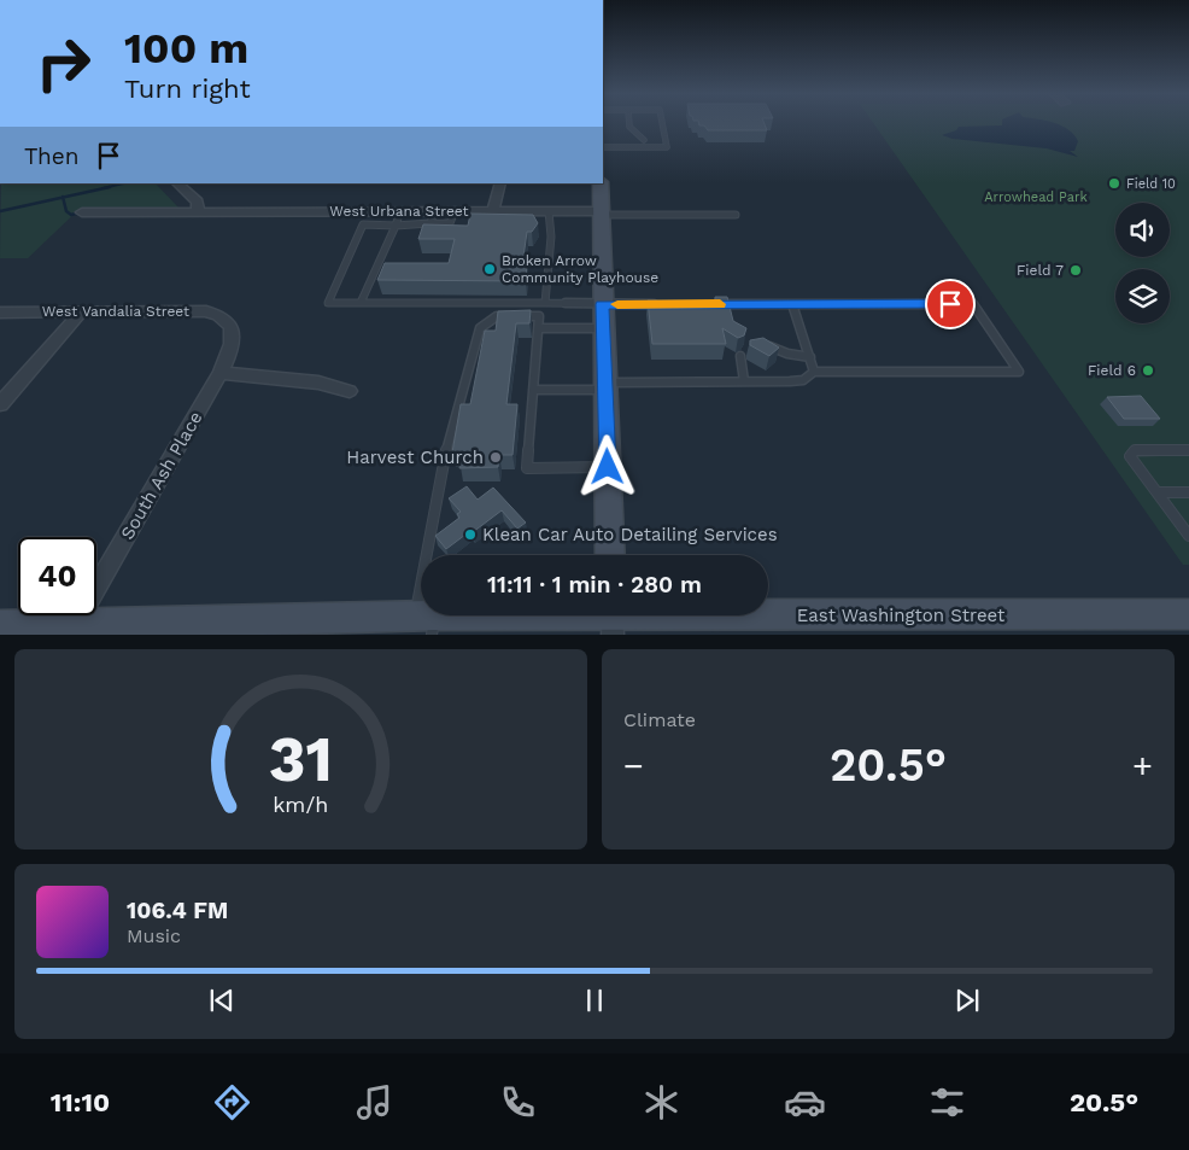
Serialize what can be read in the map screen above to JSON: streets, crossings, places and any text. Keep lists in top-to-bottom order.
{
  "streets": {
    "main road": ["East Washington Street"],
    "street": ["West Urbana Street", "West Vandalia Street", "South Ash Place"]
  },
  "crossings": [
    ["West Vandalia Street", "South Ash Place"],
    ["South Ash Place", "East Washington Street"]
  ],
  "parks": ["Arrowhead Park"],
  "places": [
    "Field 10",
    "Broken Arrow Community Playhouse",
    "Field 7",
    "Field 6",
    "Harvest Church",
    "Klean Car Auto Detailing Services"
  ],
  "page": {
    "turn": ["100 m", "Turn right"],
    "then": "Then",
    "limit": "40",
    "trip": "11:11 · 1 min · 280 m",
    "tile": "Climate",
    "heat": ["−", "20.5°", "+"],
    "song": ["106.4 FM", "Music"],
    "tabs": ["11:10", "20.5°"],
    "gauge": ["31", "km/h"]
  }
}
